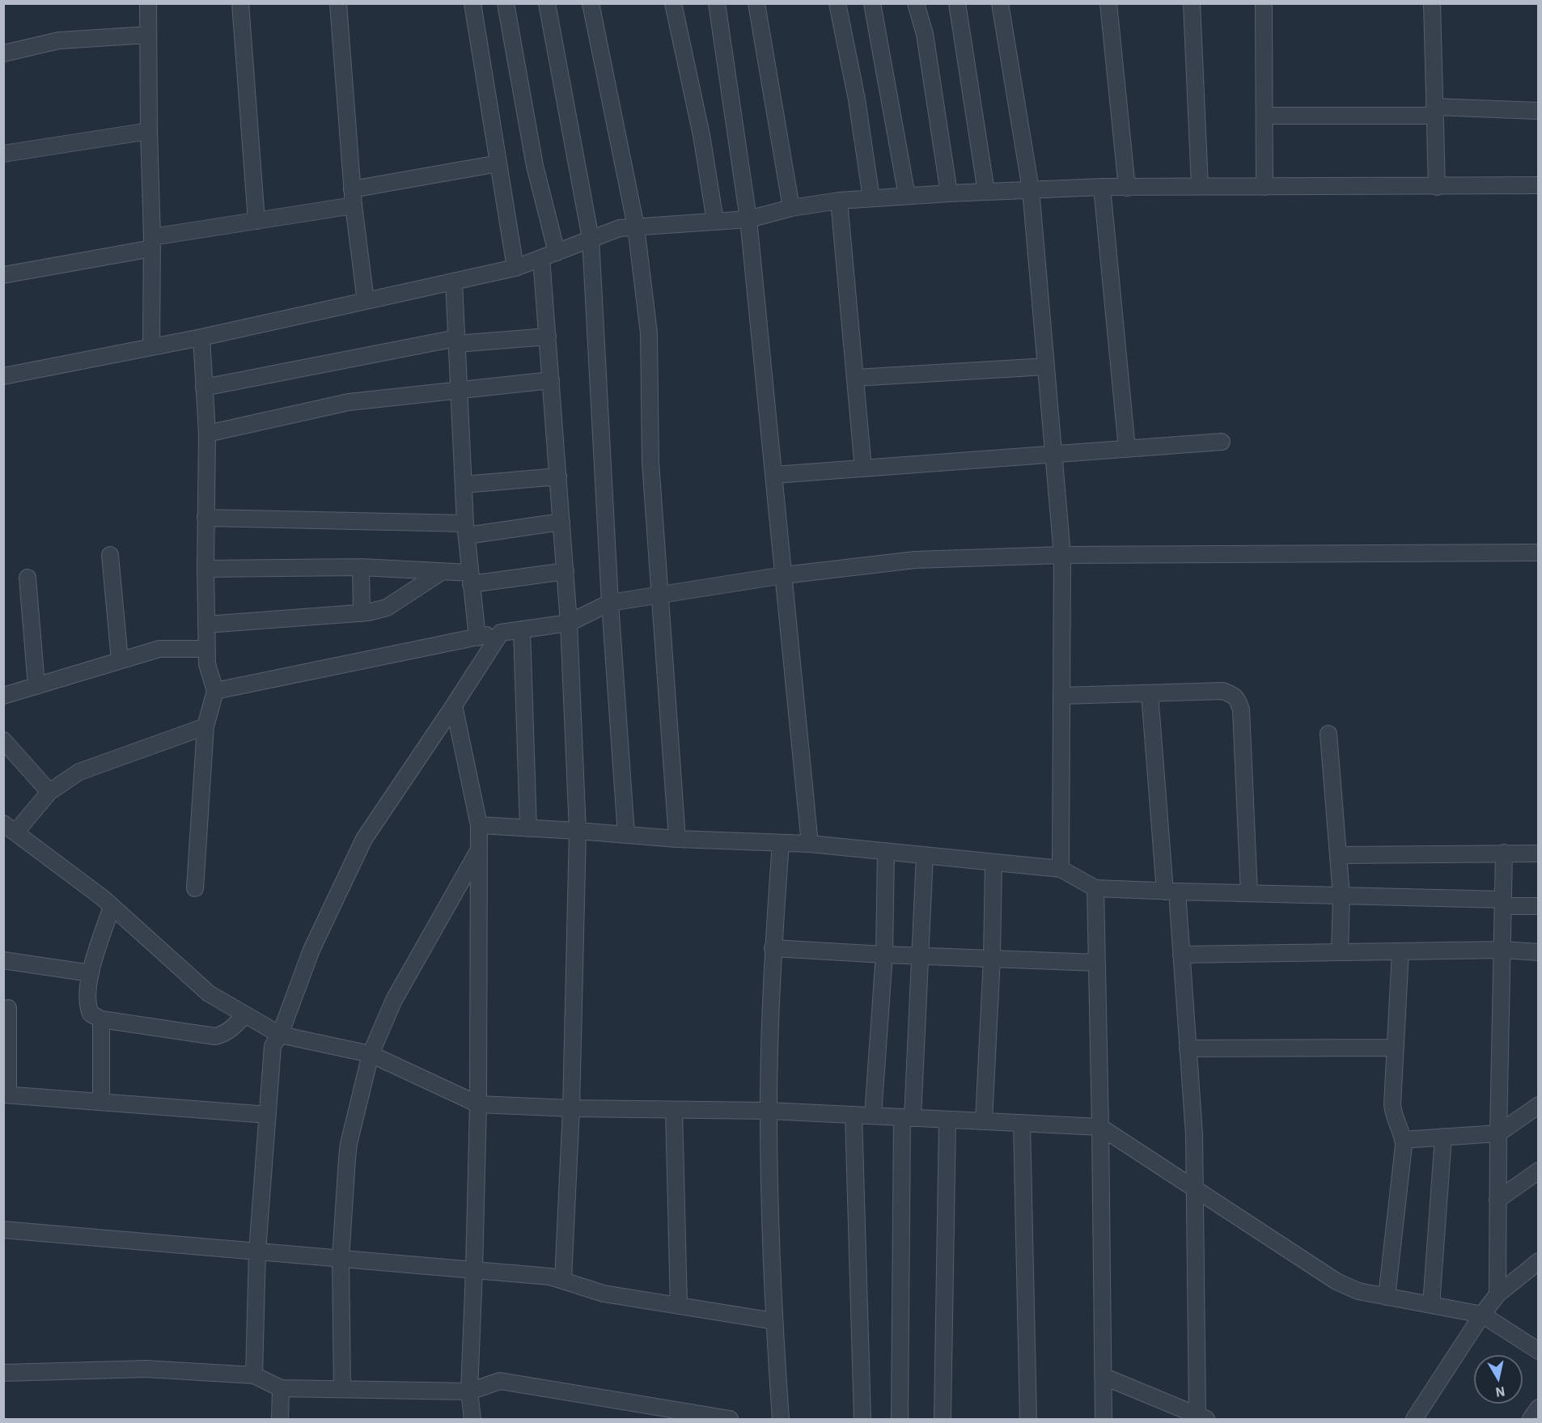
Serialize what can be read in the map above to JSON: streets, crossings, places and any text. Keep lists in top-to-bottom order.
{
  "north": "bottom"
}
